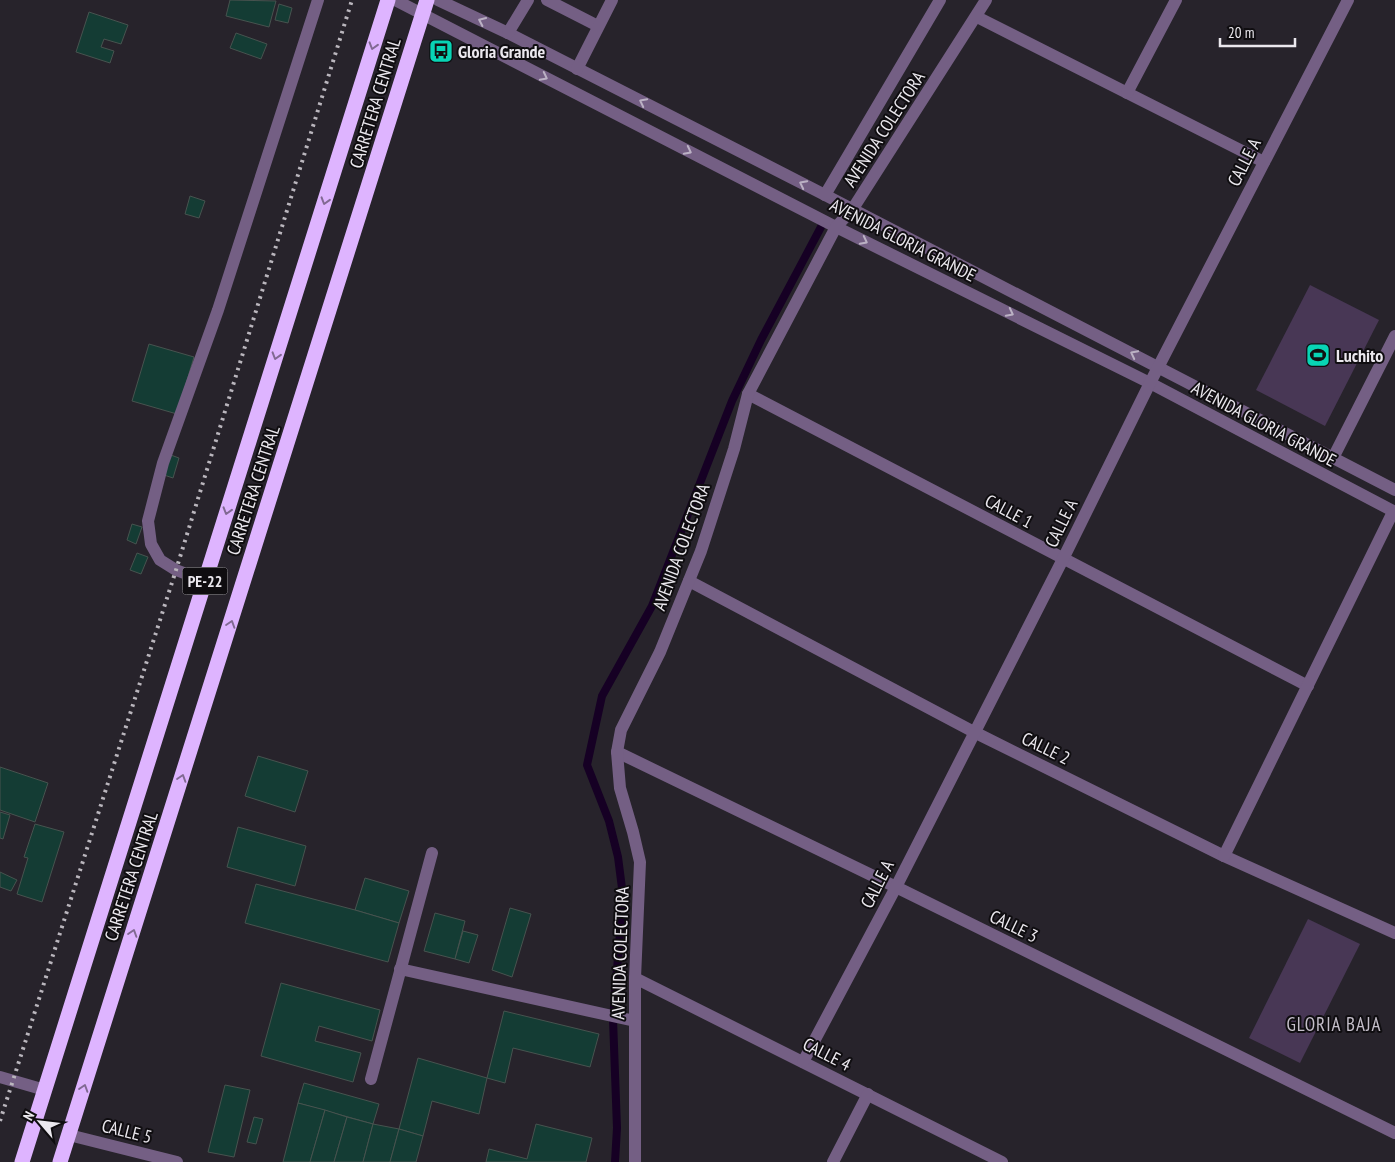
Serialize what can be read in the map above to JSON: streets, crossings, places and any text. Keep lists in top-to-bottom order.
{
  "streets": {
    "highway": ["CARRETERA CENTRAL", "PE-22"],
    "street": [
      "AVENIDA COLECTORA",
      "CALLE A",
      "AVENIDA GLORIA GRANDE",
      "CALLE 1",
      "CALLE 2",
      "CALLE 3",
      "CALLE 4",
      "CALLE 5"
    ]
  },
  "crossings": [
    ["CARRETERA CENTRAL", "AVENIDA GLORIA GRANDE"],
    ["CARRETERA CENTRAL", "CALLE 5"],
    ["AVENIDA COLECTORA", "AVENIDA GLORIA GRANDE"],
    ["AVENIDA COLECTORA", "CALLE 1"],
    ["AVENIDA COLECTORA", "CALLE 2"],
    ["AVENIDA COLECTORA", "CALLE 3"],
    ["AVENIDA COLECTORA", "CALLE 4"],
    ["CALLE A", "AVENIDA GLORIA GRANDE"],
    ["CALLE A", "CALLE 1"],
    ["CALLE A", "CALLE 2"],
    ["CALLE A", "CALLE 3"],
    ["CALLE A", "CALLE 4"]
  ],
  "districts": ["GLORIA BAJA"],
  "places": {
    "bus stop": ["Gloria Grande"],
    "sports": ["Luchito"]
  },
  "scale_bar": "20 m",
  "north": "top left"
}
